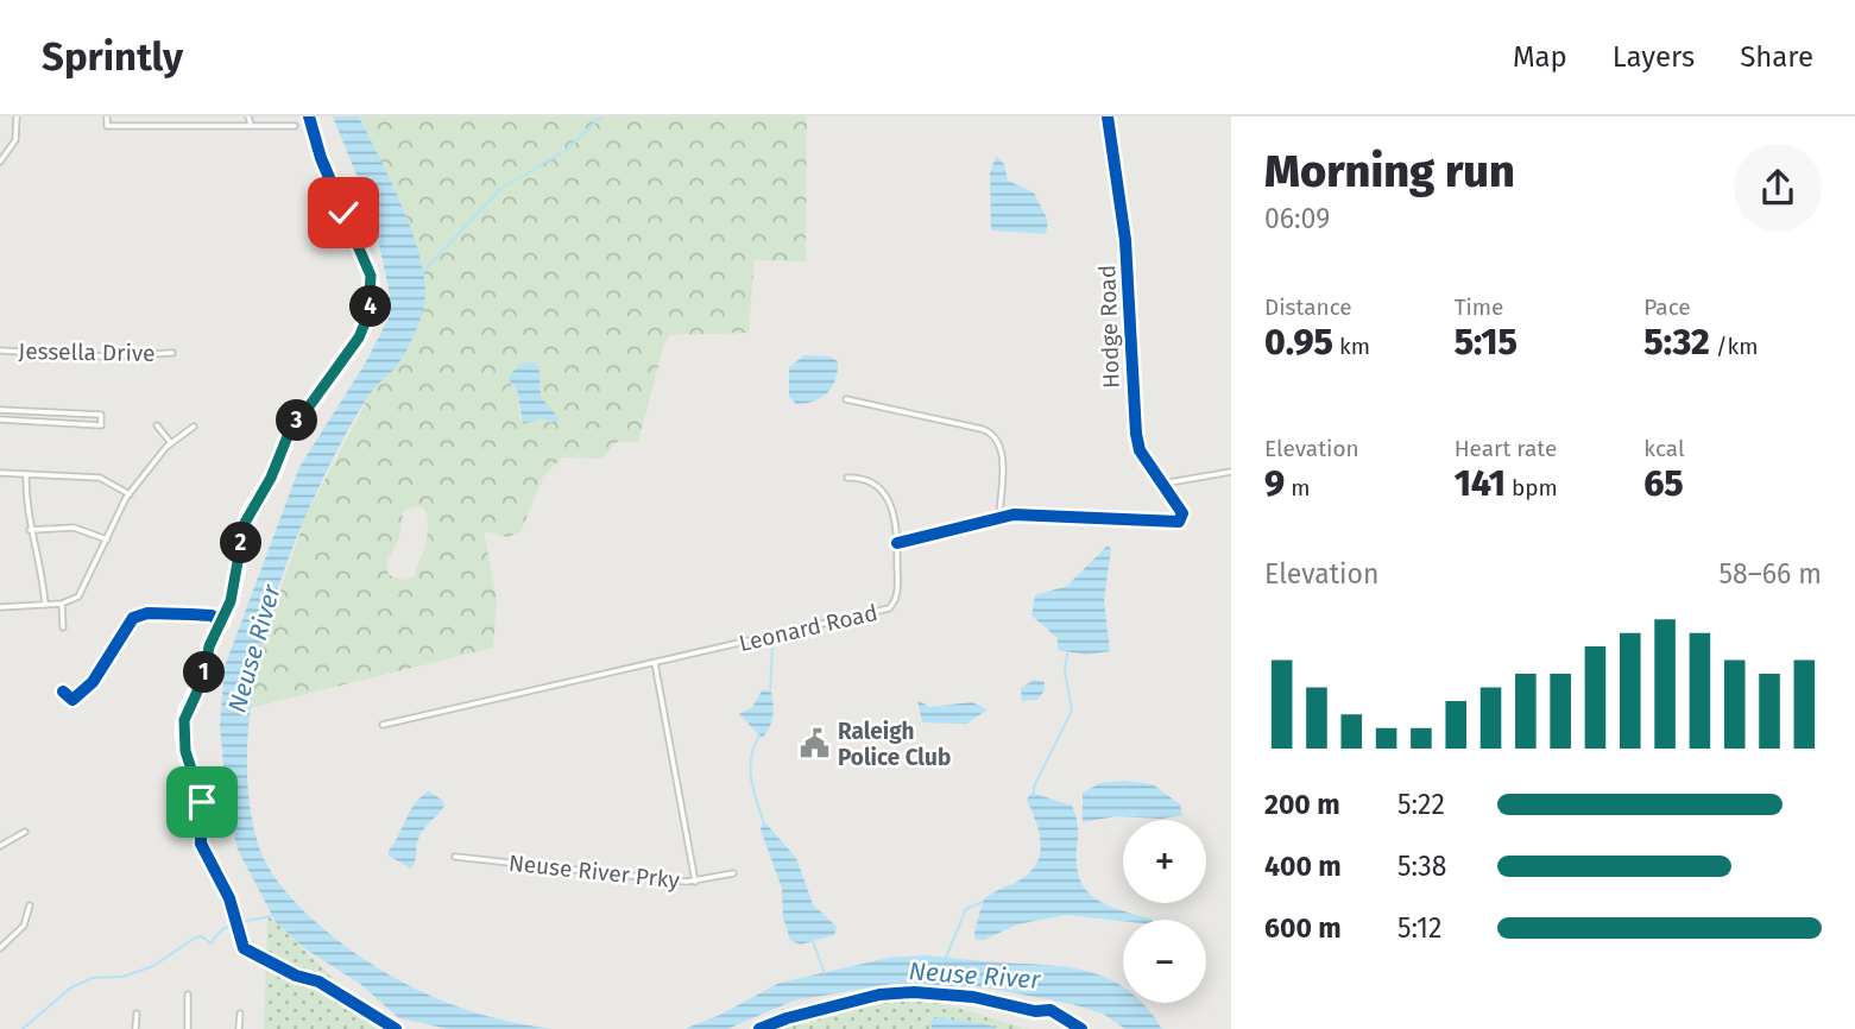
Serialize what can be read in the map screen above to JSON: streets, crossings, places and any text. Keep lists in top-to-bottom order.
{
  "streets": {
    "street": [
      "Hodge Road",
      "Jessella Drive",
      "Leonard Road",
      "Neuse River Prky"
    ]
  },
  "water": ["Neuse River"],
  "places": {
    "public building": ["Raleigh Police Club"]
  },
  "page": {
    "header": "Sprintly",
    "nav": ["Map", "Layers", "Share"],
    "heading": ["Morning run", "06:09"],
    "stats": [
      ["Distance", "0.95 km"],
      ["Time", "5:15"],
      ["Pace", "5:32 /km"],
      ["Elevation", "9 m"],
      ["Heart rate", "141 bpm"],
      ["kcal", "65"]
    ],
    "pins": [
      "4",
      "3",
      "2",
      "1"
    ],
    "chart": ["Elevation", "58–66 m"],
    "list": [
      {
        "name": "200 m",
        "note": "5:22"
      },
      {
        "name": "400 m",
        "note": "5:38"
      },
      {
        "name": "600 m",
        "note": "5:12"
      }
    ],
    "map_buttons": ["+", "−"]
  }
}
